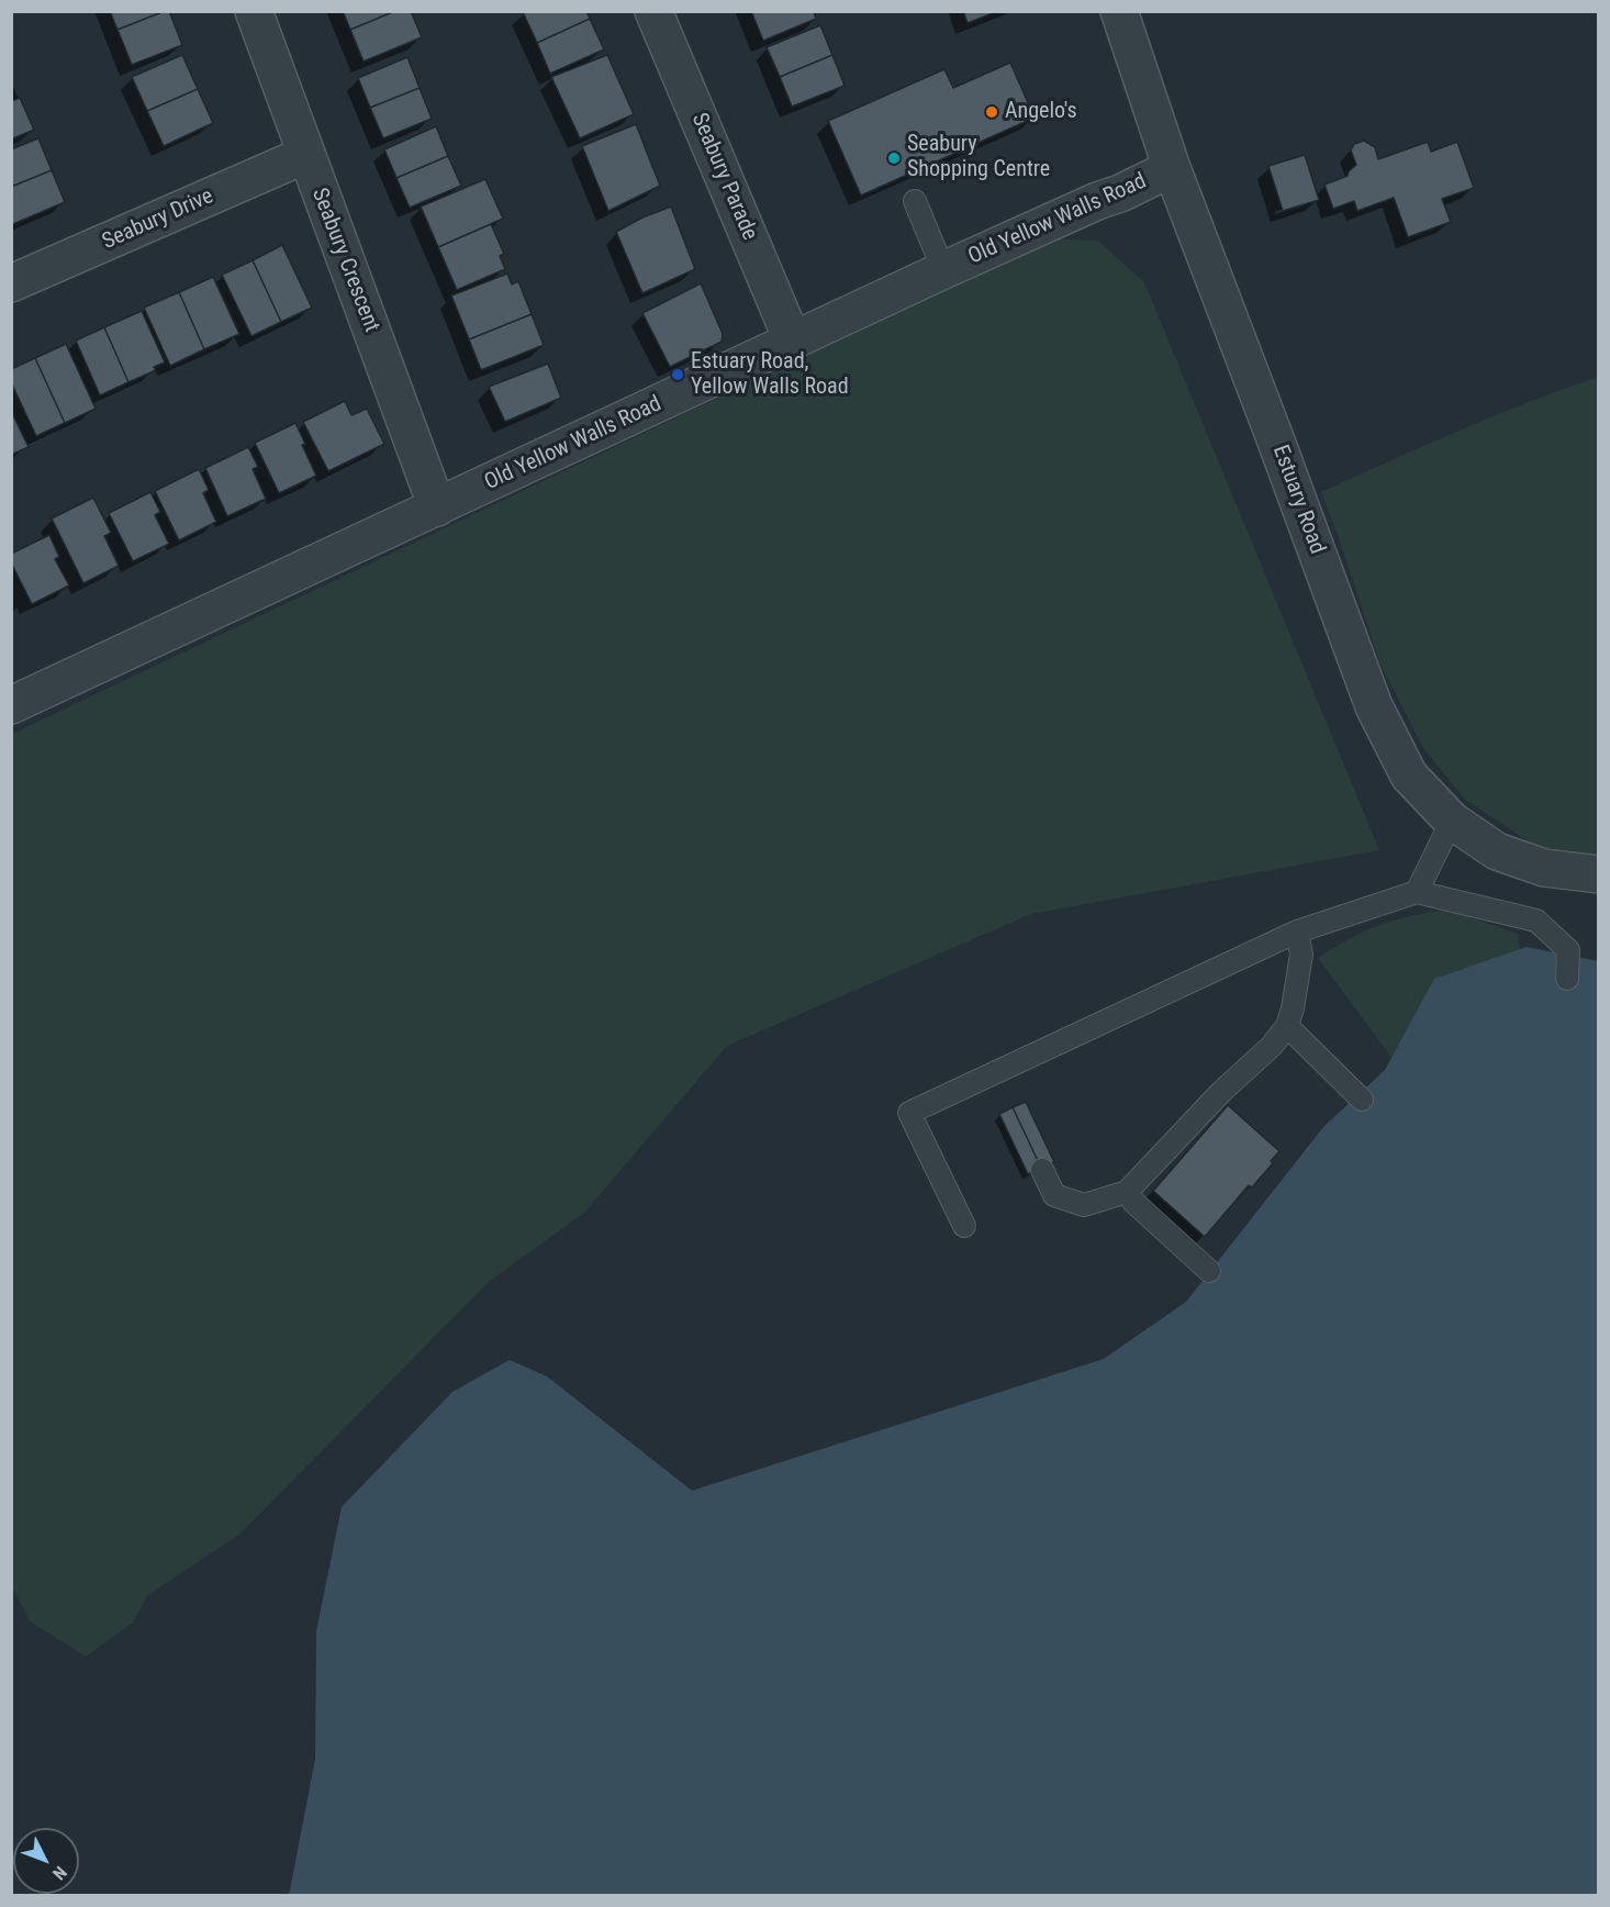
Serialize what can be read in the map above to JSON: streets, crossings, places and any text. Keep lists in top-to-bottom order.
{
  "streets": {
    "street": [
      "Seabury Parade",
      "Seabury Drive",
      "Old Yellow Walls Road",
      "Seabury Crescent",
      "Estuary Road"
    ]
  },
  "crossings": [
    ["Seabury Parade", "Old Yellow Walls Road"],
    ["Seabury Drive", "Seabury Crescent"],
    ["Old Yellow Walls Road", "Seabury Crescent"],
    ["Old Yellow Walls Road", "Estuary Road"]
  ],
  "places": ["Angelo's", "Seabury Shopping Centre", "Estuary Road, Yellow Walls Road"],
  "north": "bottom right"
}
